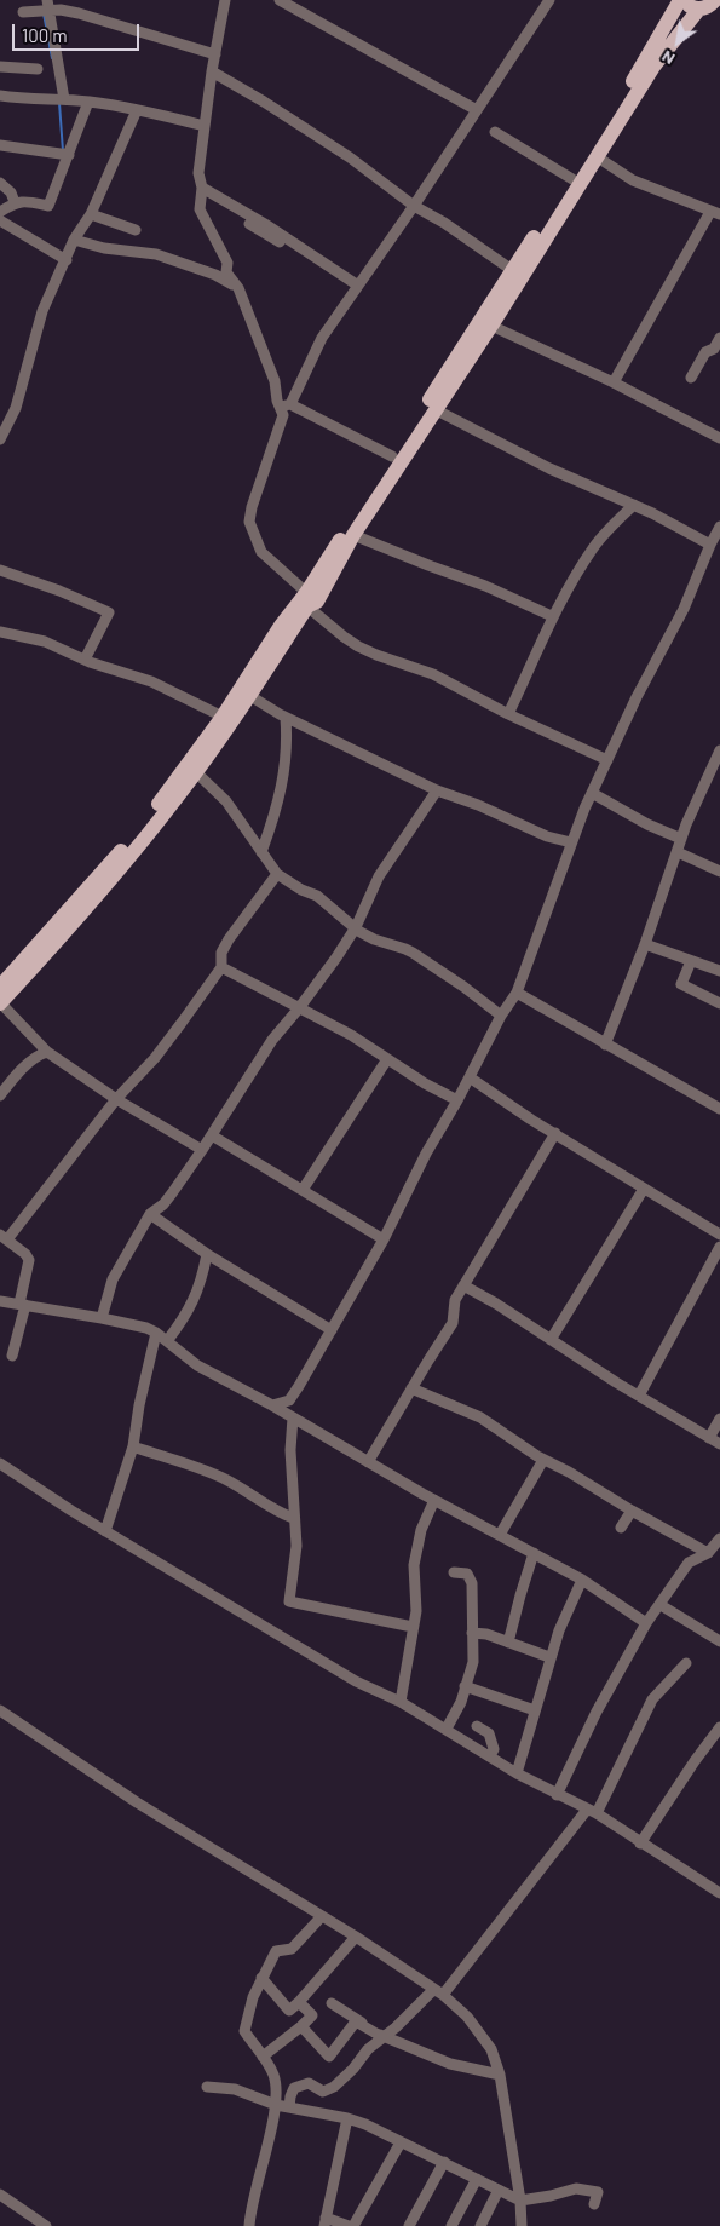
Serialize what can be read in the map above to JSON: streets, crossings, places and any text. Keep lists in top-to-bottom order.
{
  "scale_bar": "100 m",
  "north": "bottom left"
}
